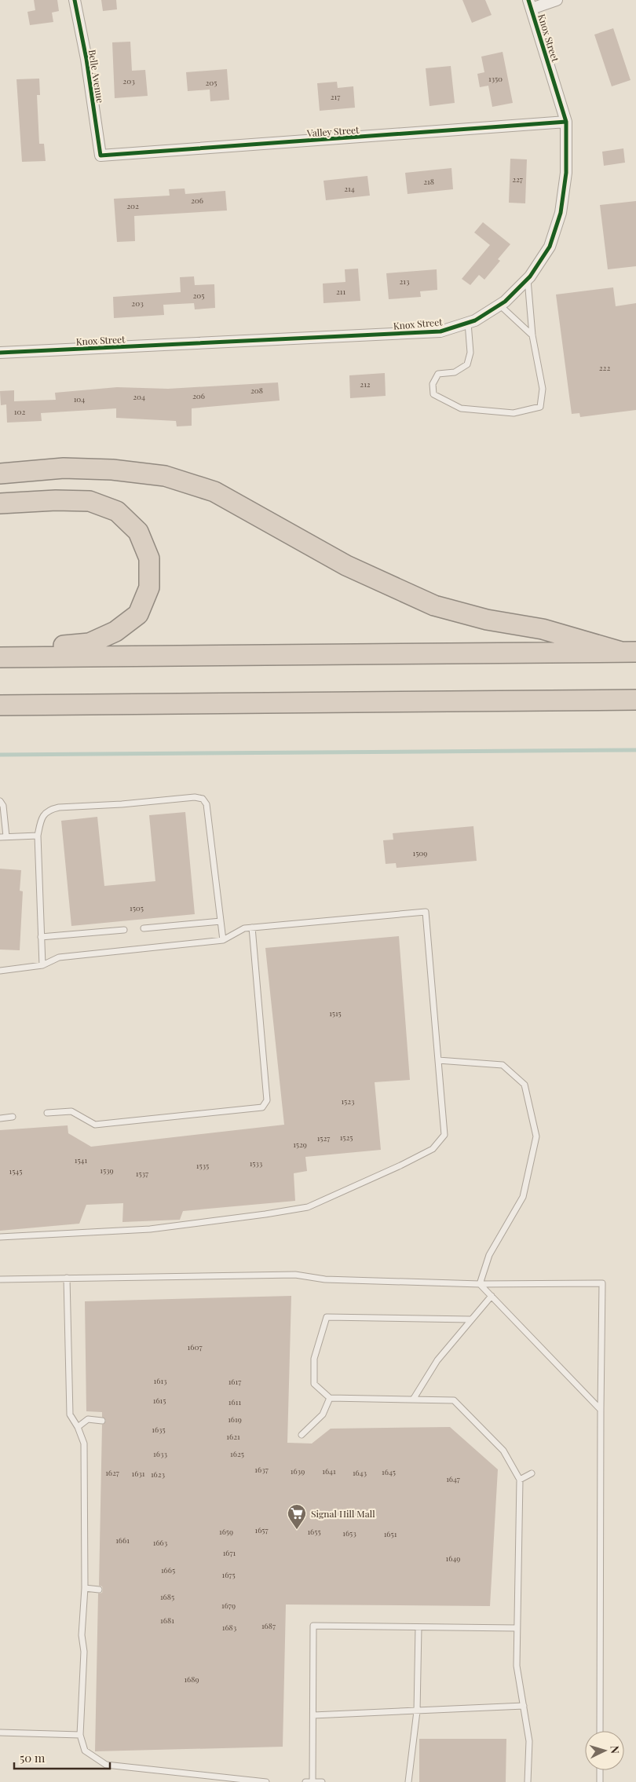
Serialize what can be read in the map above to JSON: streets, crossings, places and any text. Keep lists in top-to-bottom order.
{
  "streets": {
    "street": ["Knox Street", "Belle Avenue", "Valley Street"]
  },
  "crossings": [
    ["Knox Street", "Valley Street"],
    ["Belle Avenue", "Valley Street"]
  ],
  "places": {
    "supermarket": ["Signal Hill Mall"]
  },
  "house_numbers": [
    "1350",
    "203",
    "205",
    "217",
    "227",
    "218",
    "214",
    "206",
    "202",
    "213",
    "211",
    "205",
    "203",
    "222",
    "212",
    "208",
    "206",
    "204",
    "104",
    "102",
    "1509",
    "1505",
    "1515",
    "1523",
    "1525",
    "1527",
    "1529",
    "1541",
    "1533",
    "1535",
    "1539",
    "1545",
    "1537",
    "1607",
    "1613",
    "1617",
    "1615",
    "1611",
    "1619",
    "1635",
    "1621",
    "1633",
    "1625",
    "1637",
    "1639",
    "1641",
    "1645",
    "1627",
    "1643",
    "1631",
    "1623",
    "1647",
    "1657",
    "1659",
    "1655",
    "1653",
    "1651",
    "1661",
    "1663",
    "1671",
    "1649",
    "1665",
    "1675",
    "1685",
    "1679",
    "1681",
    "1687",
    "1683",
    "1689"
  ],
  "scale_bar": "50 m",
  "north": "right"
}
